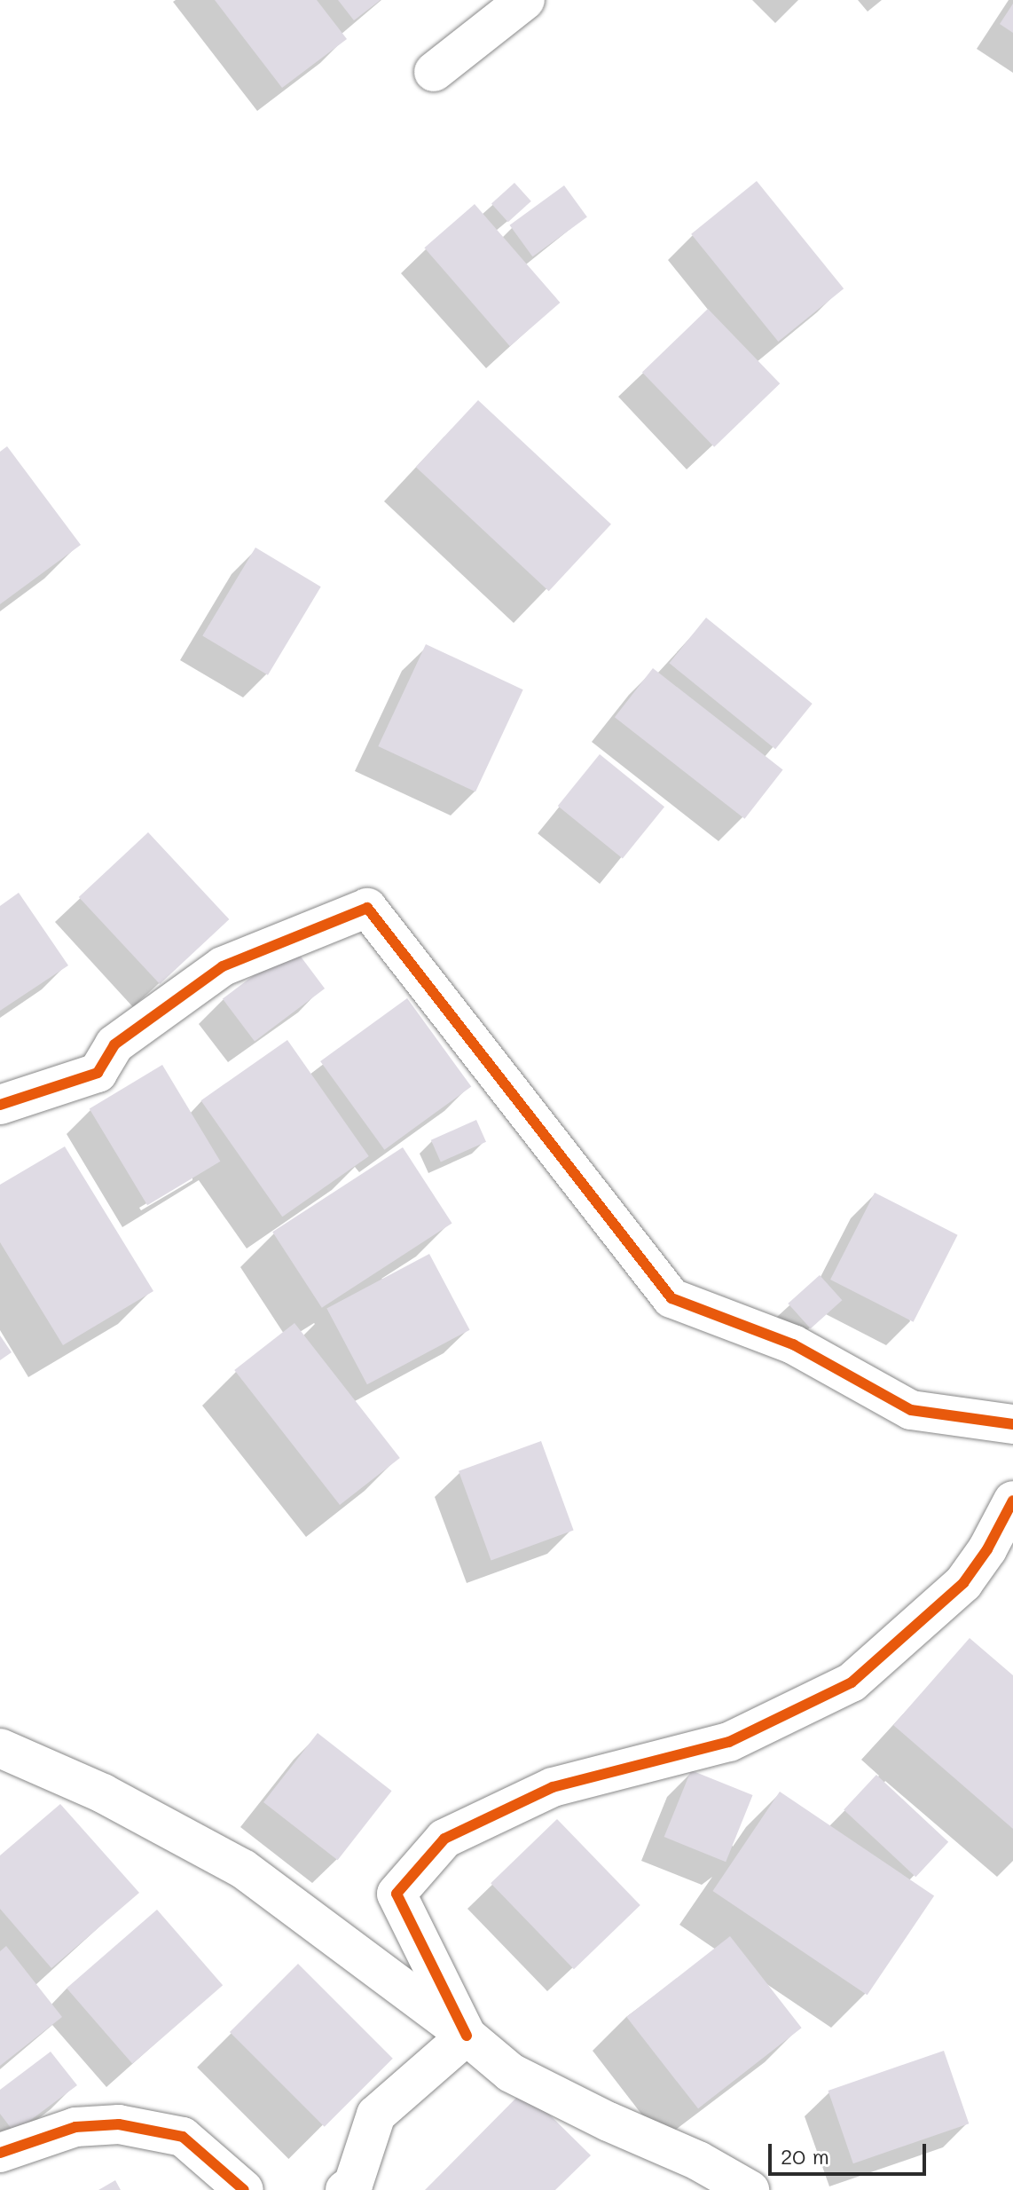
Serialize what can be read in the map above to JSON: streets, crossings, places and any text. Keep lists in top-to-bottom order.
{
  "scale_bar": "20 m"
}
